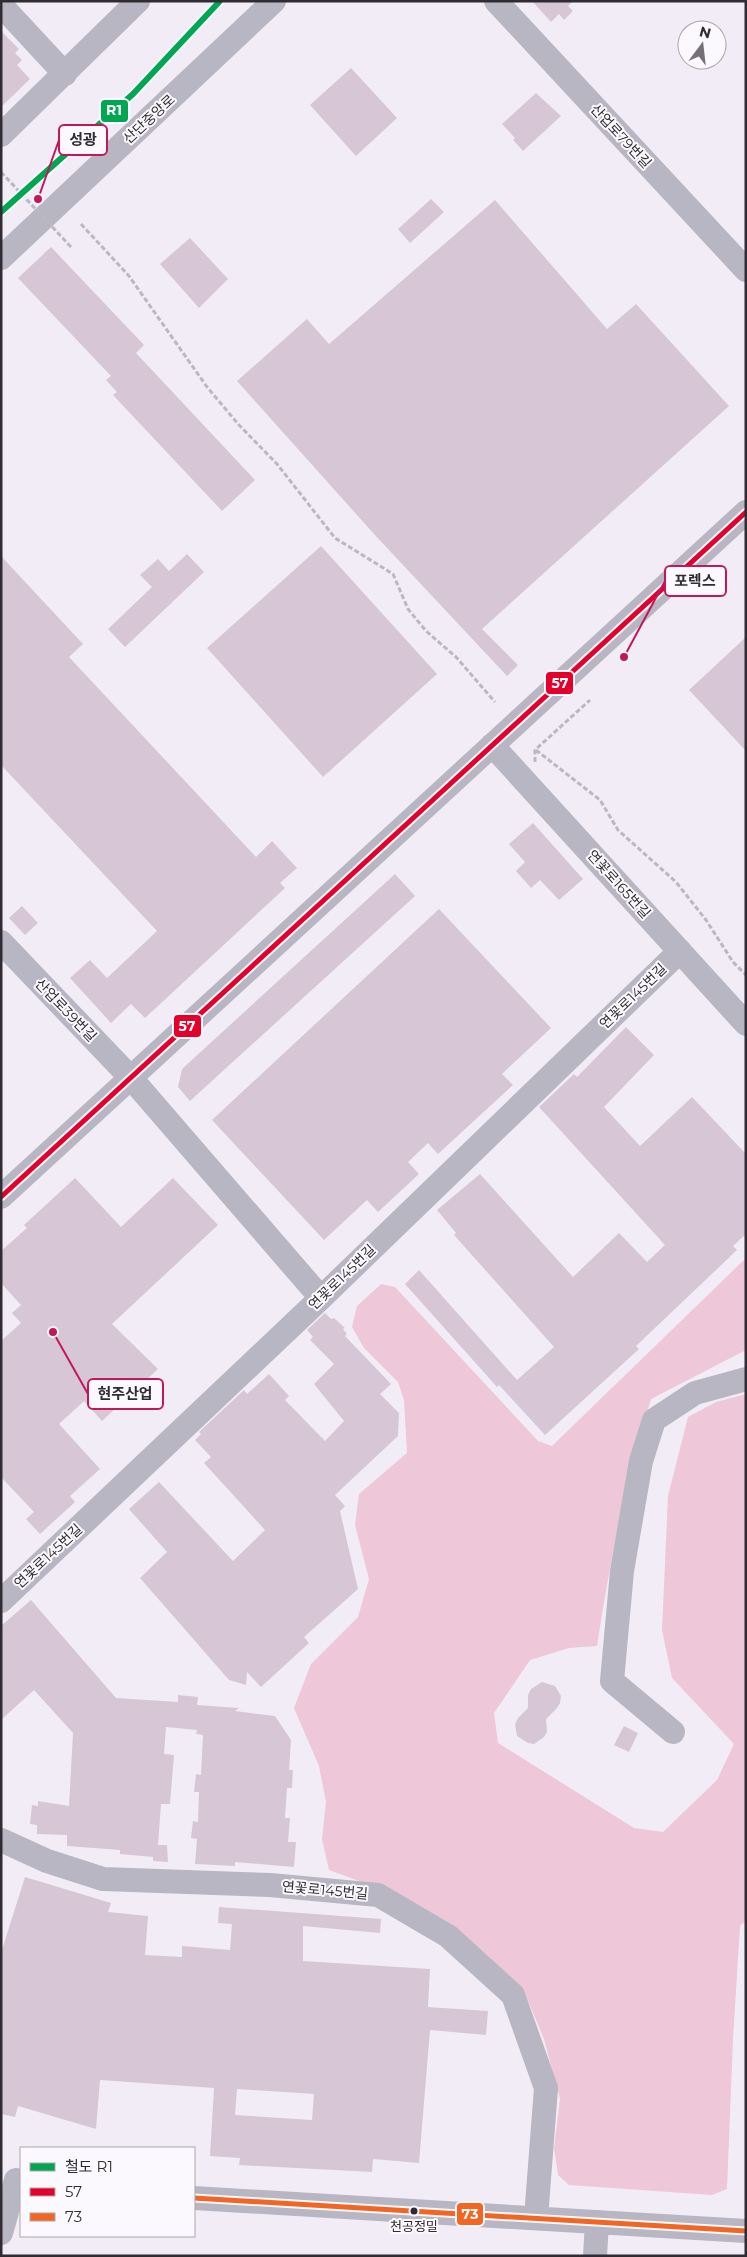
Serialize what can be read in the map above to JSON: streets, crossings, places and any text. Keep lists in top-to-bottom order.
{
  "streets": {
    "street": [
      "산단중앙로",
      "산업로79번길",
      "연꽃로165번길",
      "연꽃로145번길",
      "산업로39번길"
    ]
  },
  "crossings": [
    ["연꽃로165번길", "연꽃로145번길"],
    ["연꽃로145번길", "산업로39번길"]
  ],
  "places": [
    "성광",
    "포렉스",
    "현주산업",
    "천공정밀"
  ],
  "lines": ["rail line R1", "transit line 57", "transit line 73"],
  "legend": ["철도 R1", "57", "73"],
  "north": "top"
}
